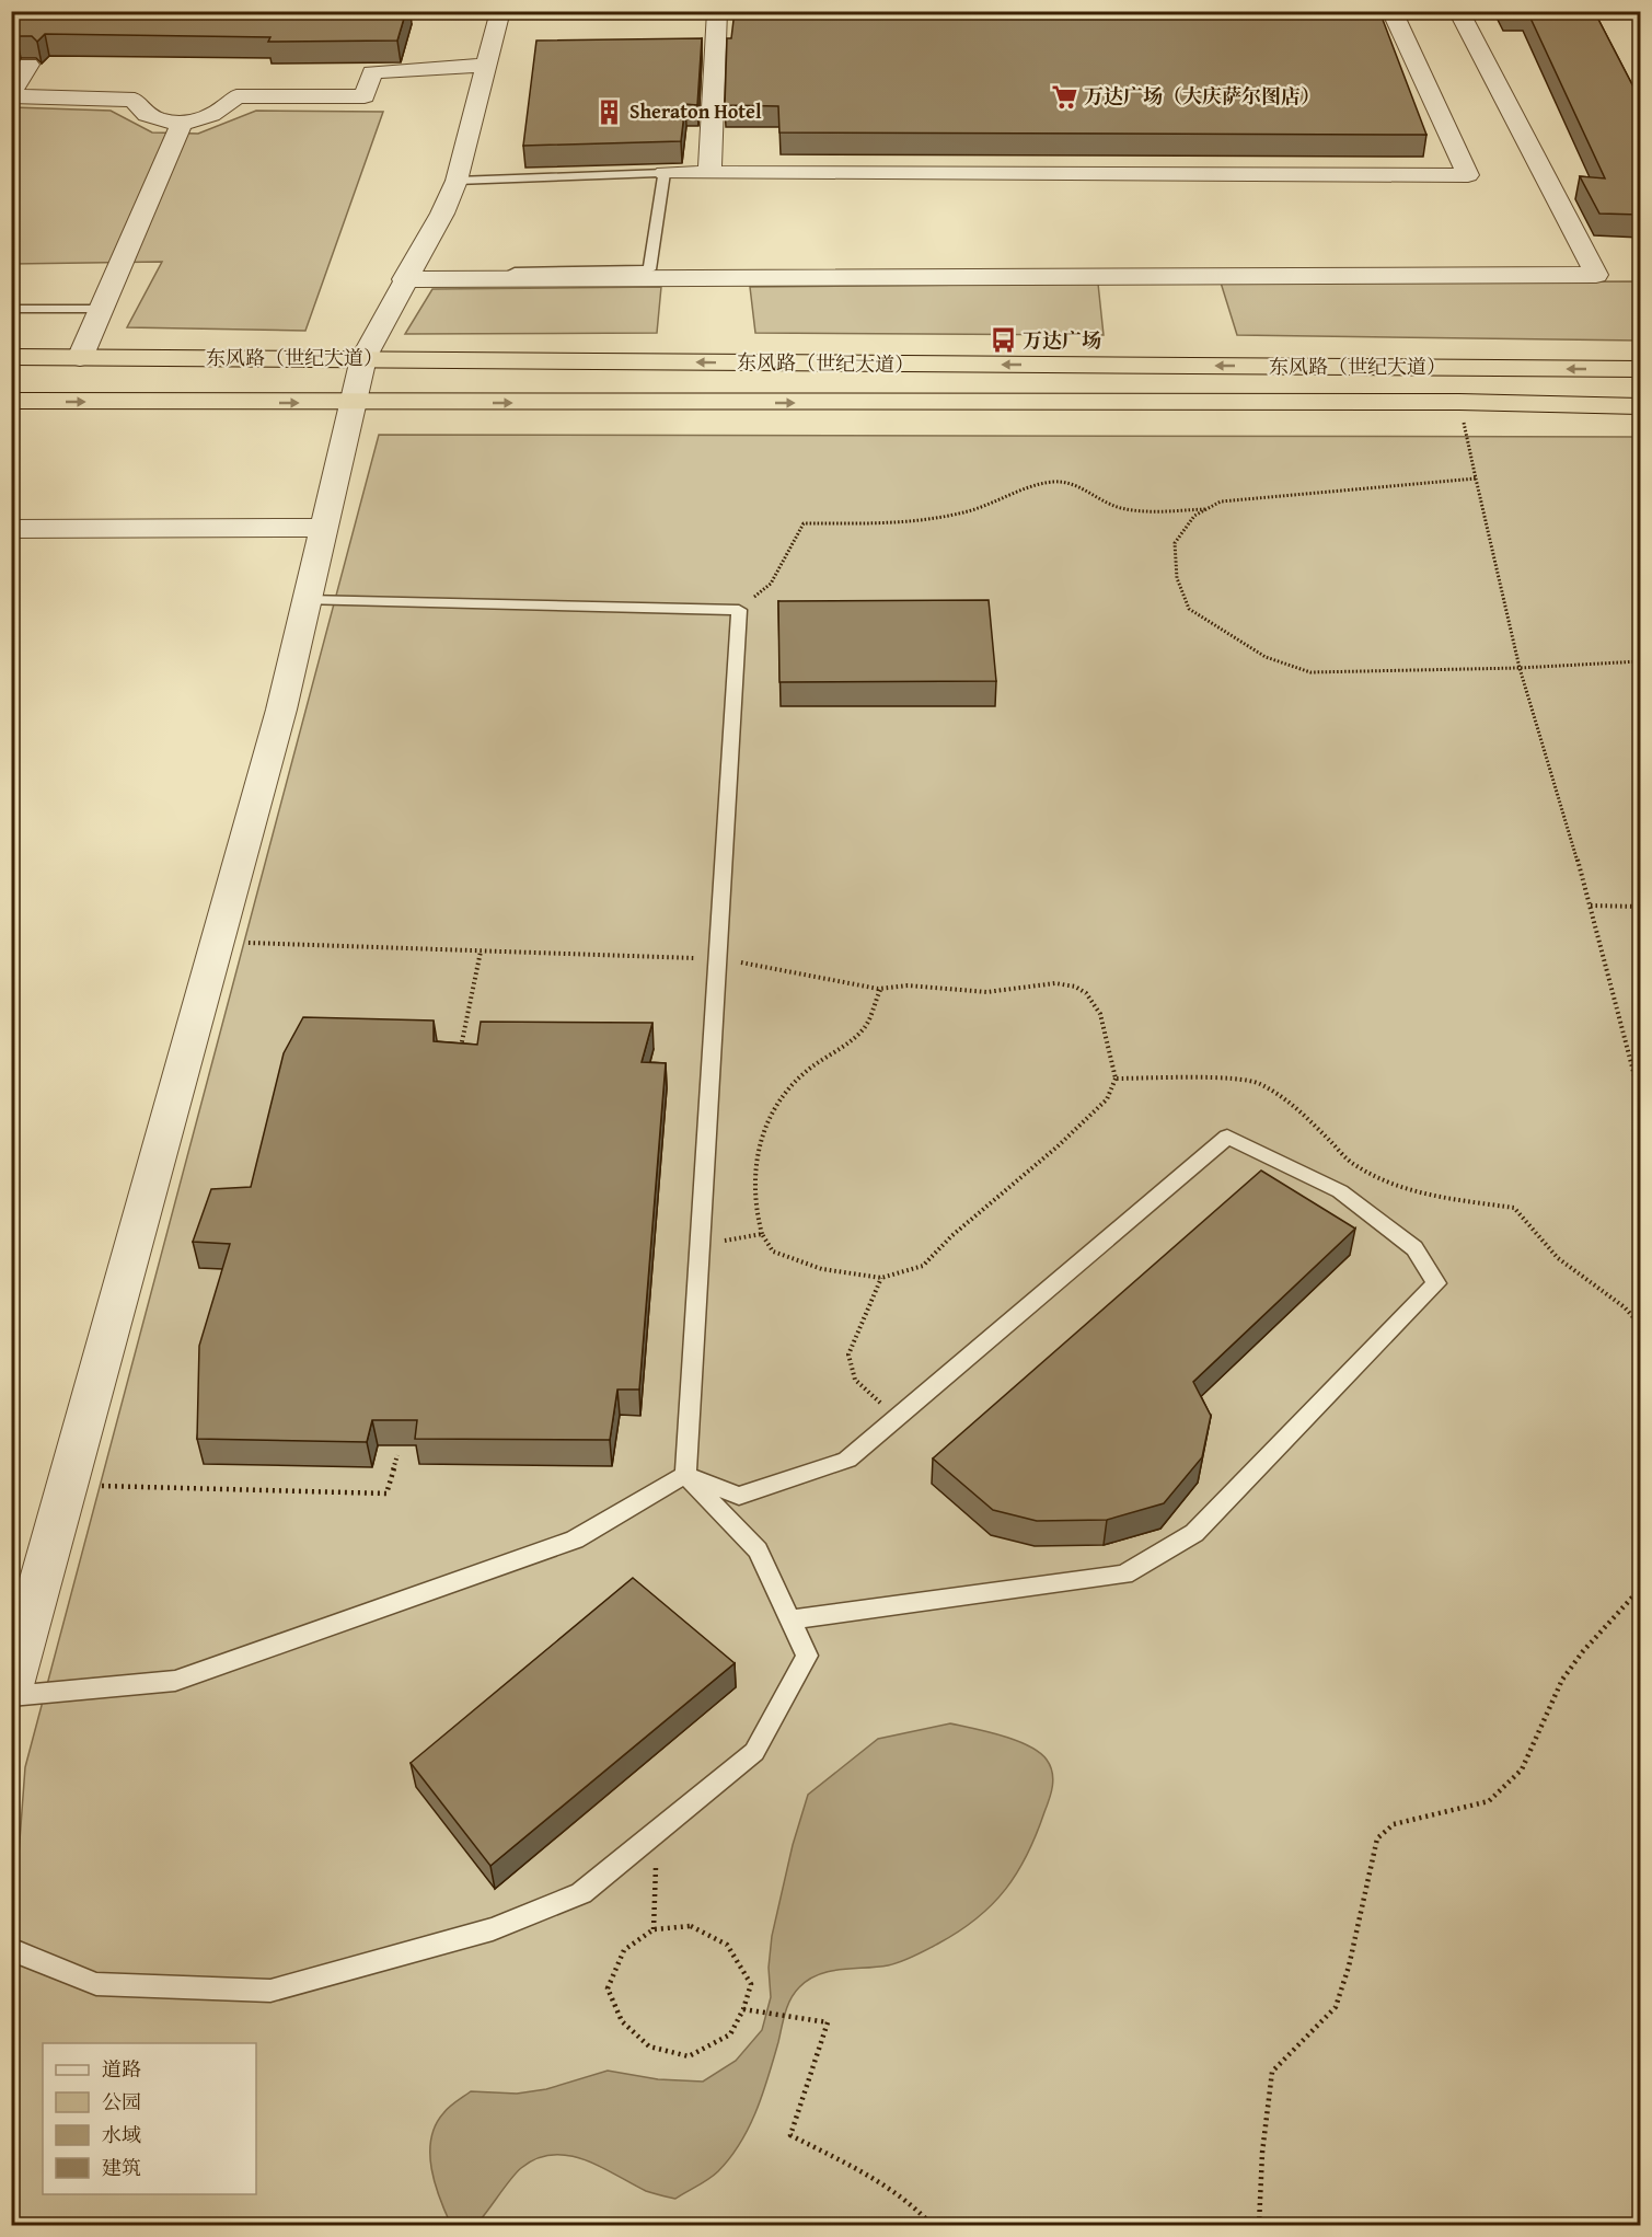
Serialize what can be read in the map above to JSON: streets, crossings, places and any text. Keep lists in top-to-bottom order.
{
  "streets": {
    "highway": ["东风路（世纪大道）"]
  },
  "places": {
    "supermarket": ["万达广场（大庆萨尔图店）"],
    "building": ["Sheraton Hotel"],
    "bus stop": ["万达广场"]
  },
  "legend": [
    "道路",
    "公园",
    "水域",
    "建筑"
  ]
}
